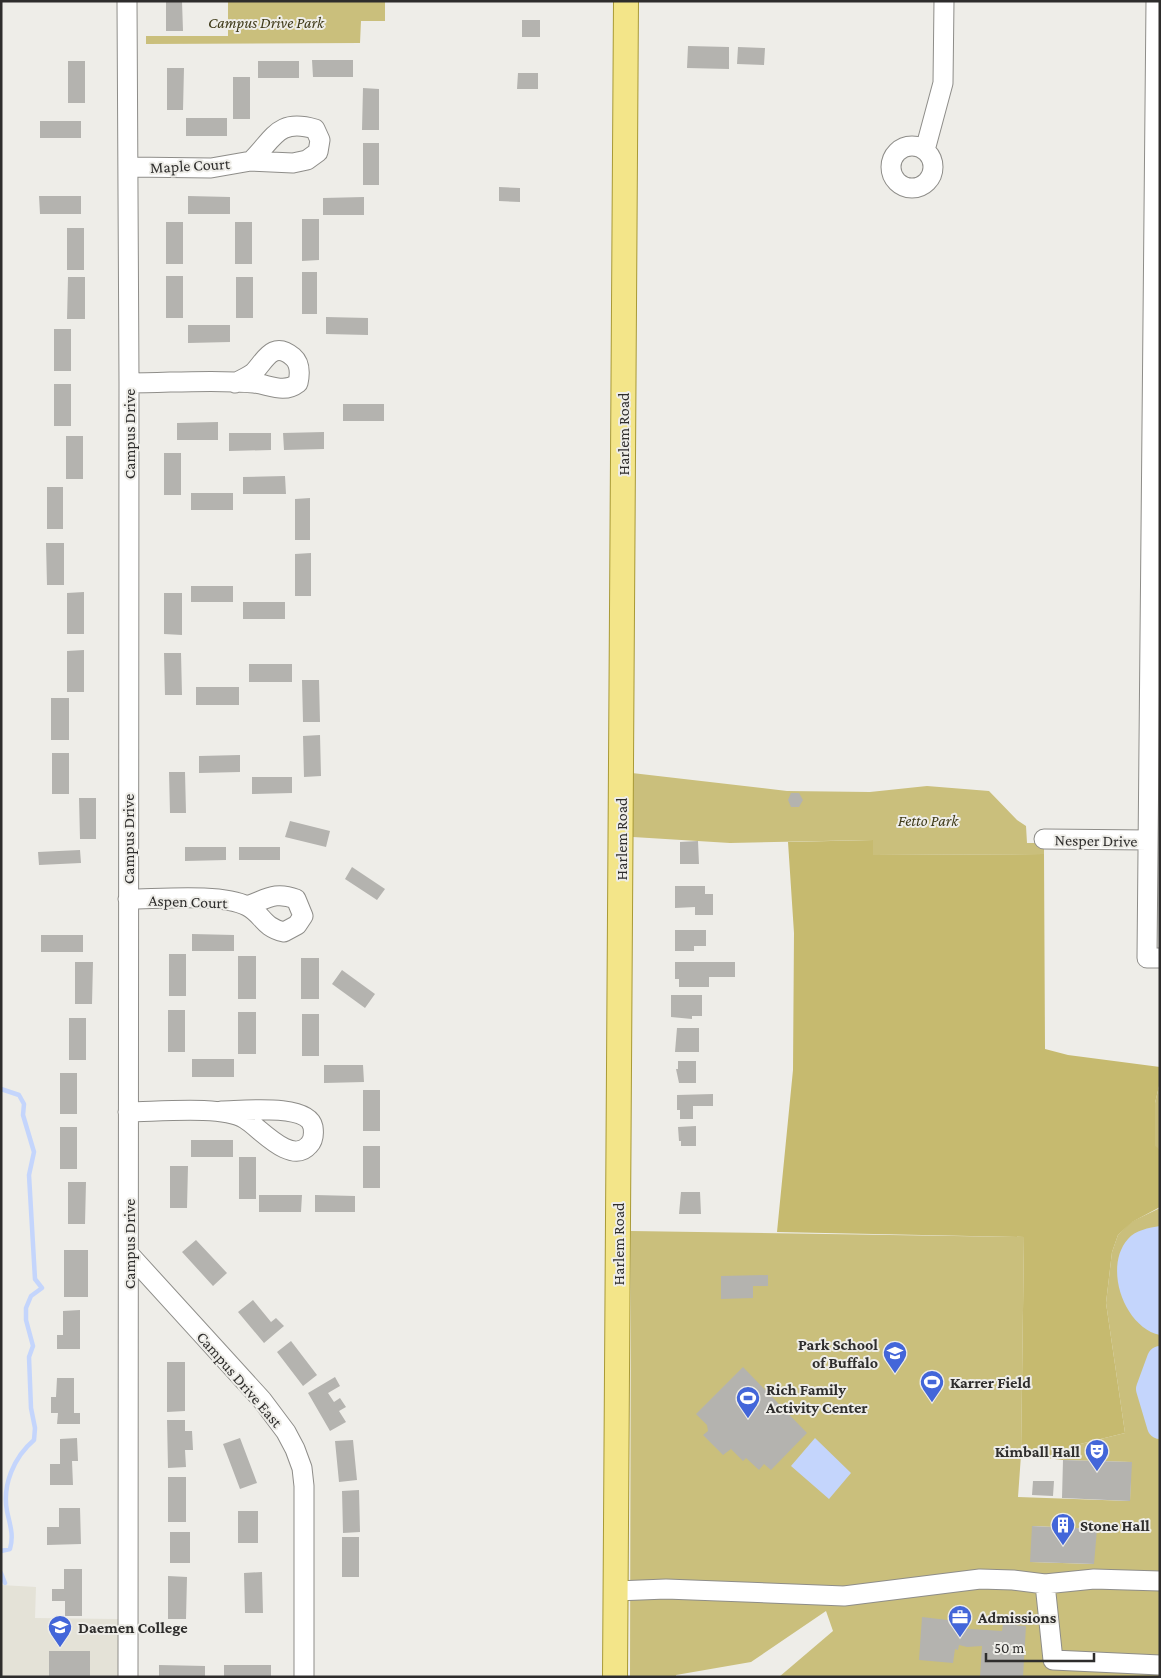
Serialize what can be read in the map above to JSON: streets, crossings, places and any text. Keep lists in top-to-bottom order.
{
  "streets": {
    "main road": ["Harlem Road"],
    "street": [
      "Maple Court",
      "Campus Drive",
      "Nesper Drive",
      "Aspen Court",
      "Campus Drive East"
    ]
  },
  "crossings": [
    ["Maple Court", "Campus Drive"],
    ["Campus Drive", "Aspen Court"],
    ["Campus Drive", "Campus Drive East"]
  ],
  "parks": ["Campus Drive Park", "Fetto Park"],
  "places": {
    "school or university": ["Park School of Buffalo", "Daemen College"],
    "sports": ["Karrer Field", "Rich Family Activity Center"],
    "theatre": ["Kimball Hall"],
    "building": ["Stone Hall"],
    "office": ["Admissions"]
  },
  "scale_bar": "50 m"
}
